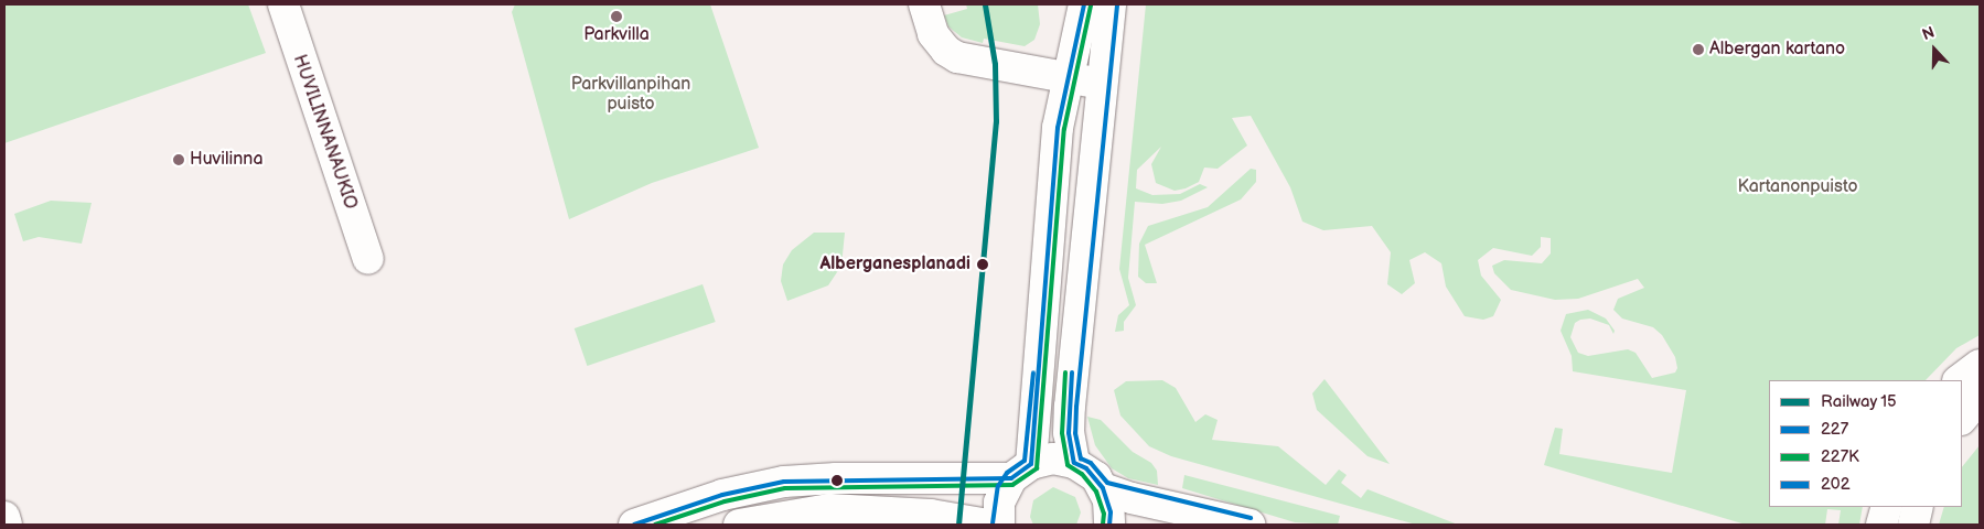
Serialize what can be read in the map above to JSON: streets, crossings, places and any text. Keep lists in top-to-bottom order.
{
  "streets": {
    "main road": ["HUVILINNANAUKIO"]
  },
  "parks": ["Parkvillanpihan puisto", "Kartanonpuisto"],
  "places": [
    "Parkvilla",
    "Albergan kartano",
    "Huvilinna",
    "Alberganesplanadi"
  ],
  "lines": [
    "rail line 15",
    "transit line 227",
    "transit line 227K",
    "transit line 202"
  ],
  "legend": [
    "Railway 15",
    "227",
    "227K",
    "202"
  ],
  "north": "top"
}
